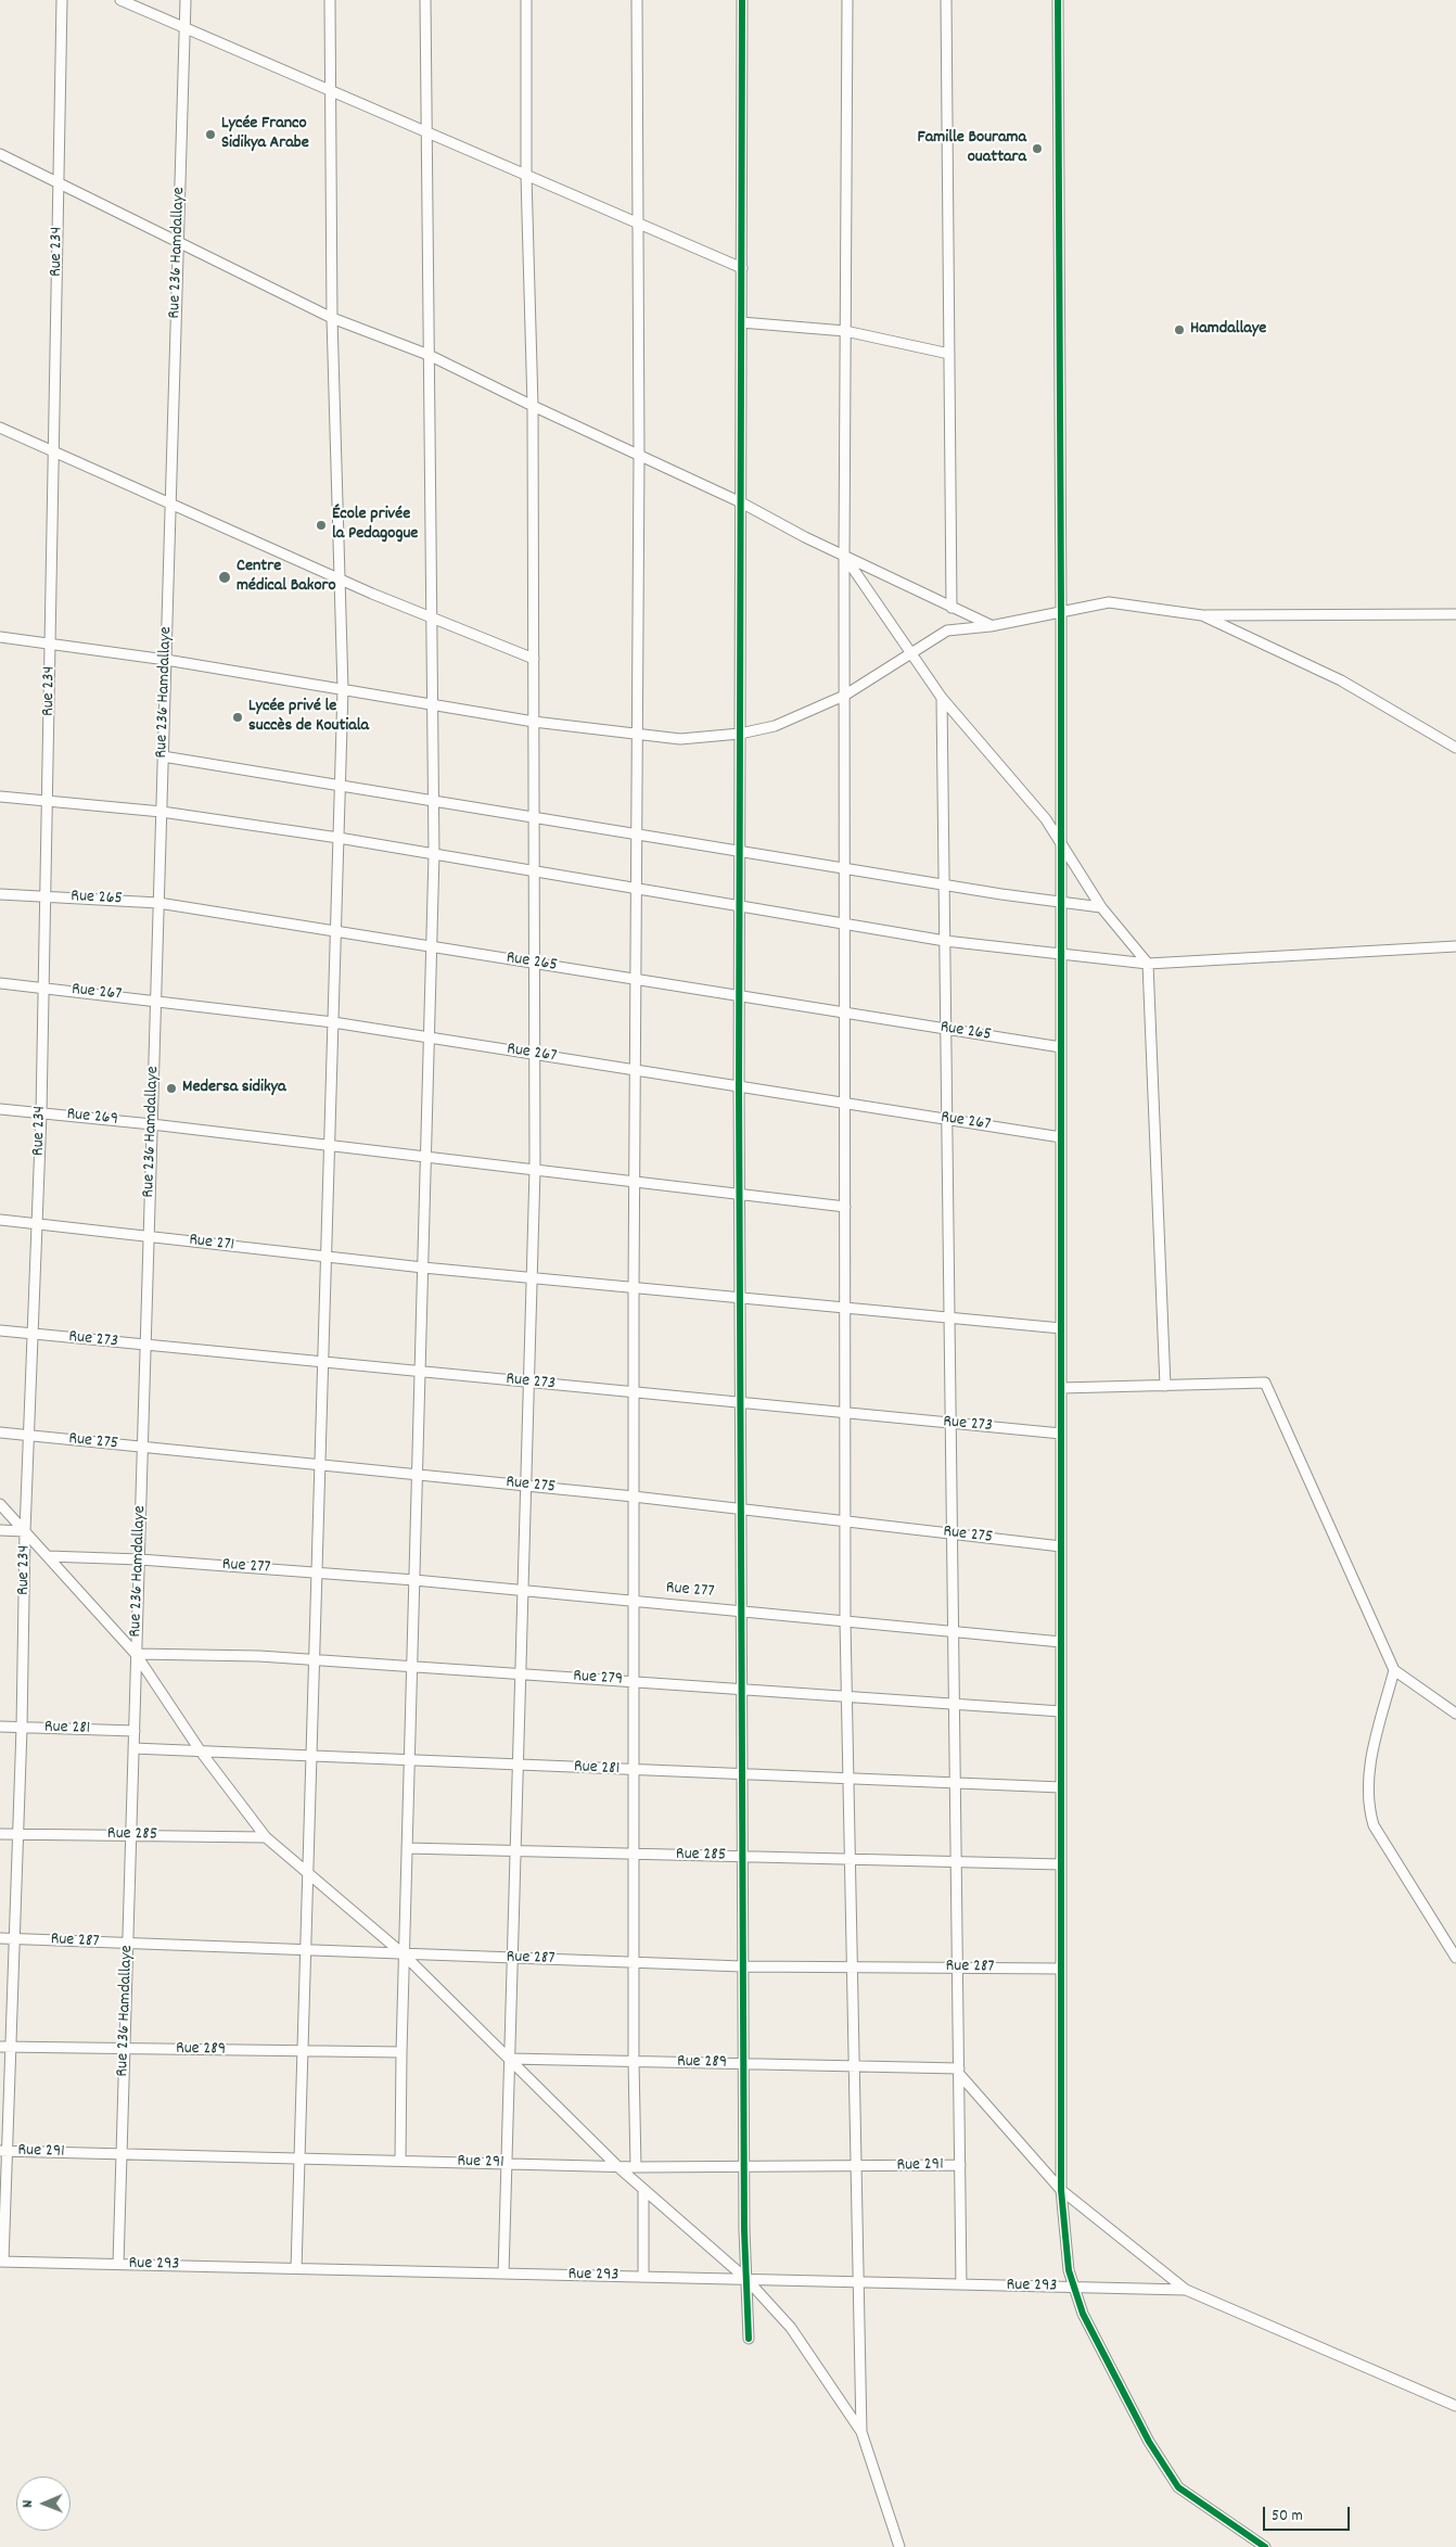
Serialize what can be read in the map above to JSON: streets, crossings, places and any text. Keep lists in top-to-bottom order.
{
  "streets": {
    "street": [
      "Rue 234",
      "Rue 236 Hamdallaye",
      "Rue 265",
      "Rue 267",
      "Rue 269",
      "Rue 271",
      "Rue 273",
      "Rue 275",
      "Rue 277",
      "Rue 279",
      "Rue 281",
      "Rue 285",
      "Rue 287",
      "Rue 289",
      "Rue 291",
      "Rue 293"
    ]
  },
  "crossings": [
    ["Rue 234", "Rue 265"],
    ["Rue 234", "Rue 267"],
    ["Rue 234", "Rue 269"],
    ["Rue 234", "Rue 271"],
    ["Rue 234", "Rue 273"],
    ["Rue 234", "Rue 275"],
    ["Rue 234", "Rue 281"],
    ["Rue 234", "Rue 285"],
    ["Rue 234", "Rue 287"],
    ["Rue 234", "Rue 289"],
    ["Rue 234", "Rue 291"],
    ["Rue 234", "Rue 293"],
    ["Rue 236 Hamdallaye", "Rue 265"],
    ["Rue 236 Hamdallaye", "Rue 267"],
    ["Rue 236 Hamdallaye", "Rue 269"],
    ["Rue 236 Hamdallaye", "Rue 271"],
    ["Rue 236 Hamdallaye", "Rue 273"],
    ["Rue 236 Hamdallaye", "Rue 275"],
    ["Rue 236 Hamdallaye", "Rue 277"],
    ["Rue 236 Hamdallaye", "Rue 279"],
    ["Rue 236 Hamdallaye", "Rue 281"],
    ["Rue 236 Hamdallaye", "Rue 285"],
    ["Rue 236 Hamdallaye", "Rue 287"],
    ["Rue 236 Hamdallaye", "Rue 289"],
    ["Rue 236 Hamdallaye", "Rue 291"],
    ["Rue 236 Hamdallaye", "Rue 293"]
  ],
  "places": [
    "Lycée Franco Sidikya Arabe",
    "Famille Bourama ouattara",
    "Hamdallaye",
    "École privée la Pedagogue",
    "Centre médical Bakoro",
    "Lycée privé le succès de Koutiala",
    "Medersa sidikya"
  ],
  "scale_bar": "50 m",
  "north": "left"
}
